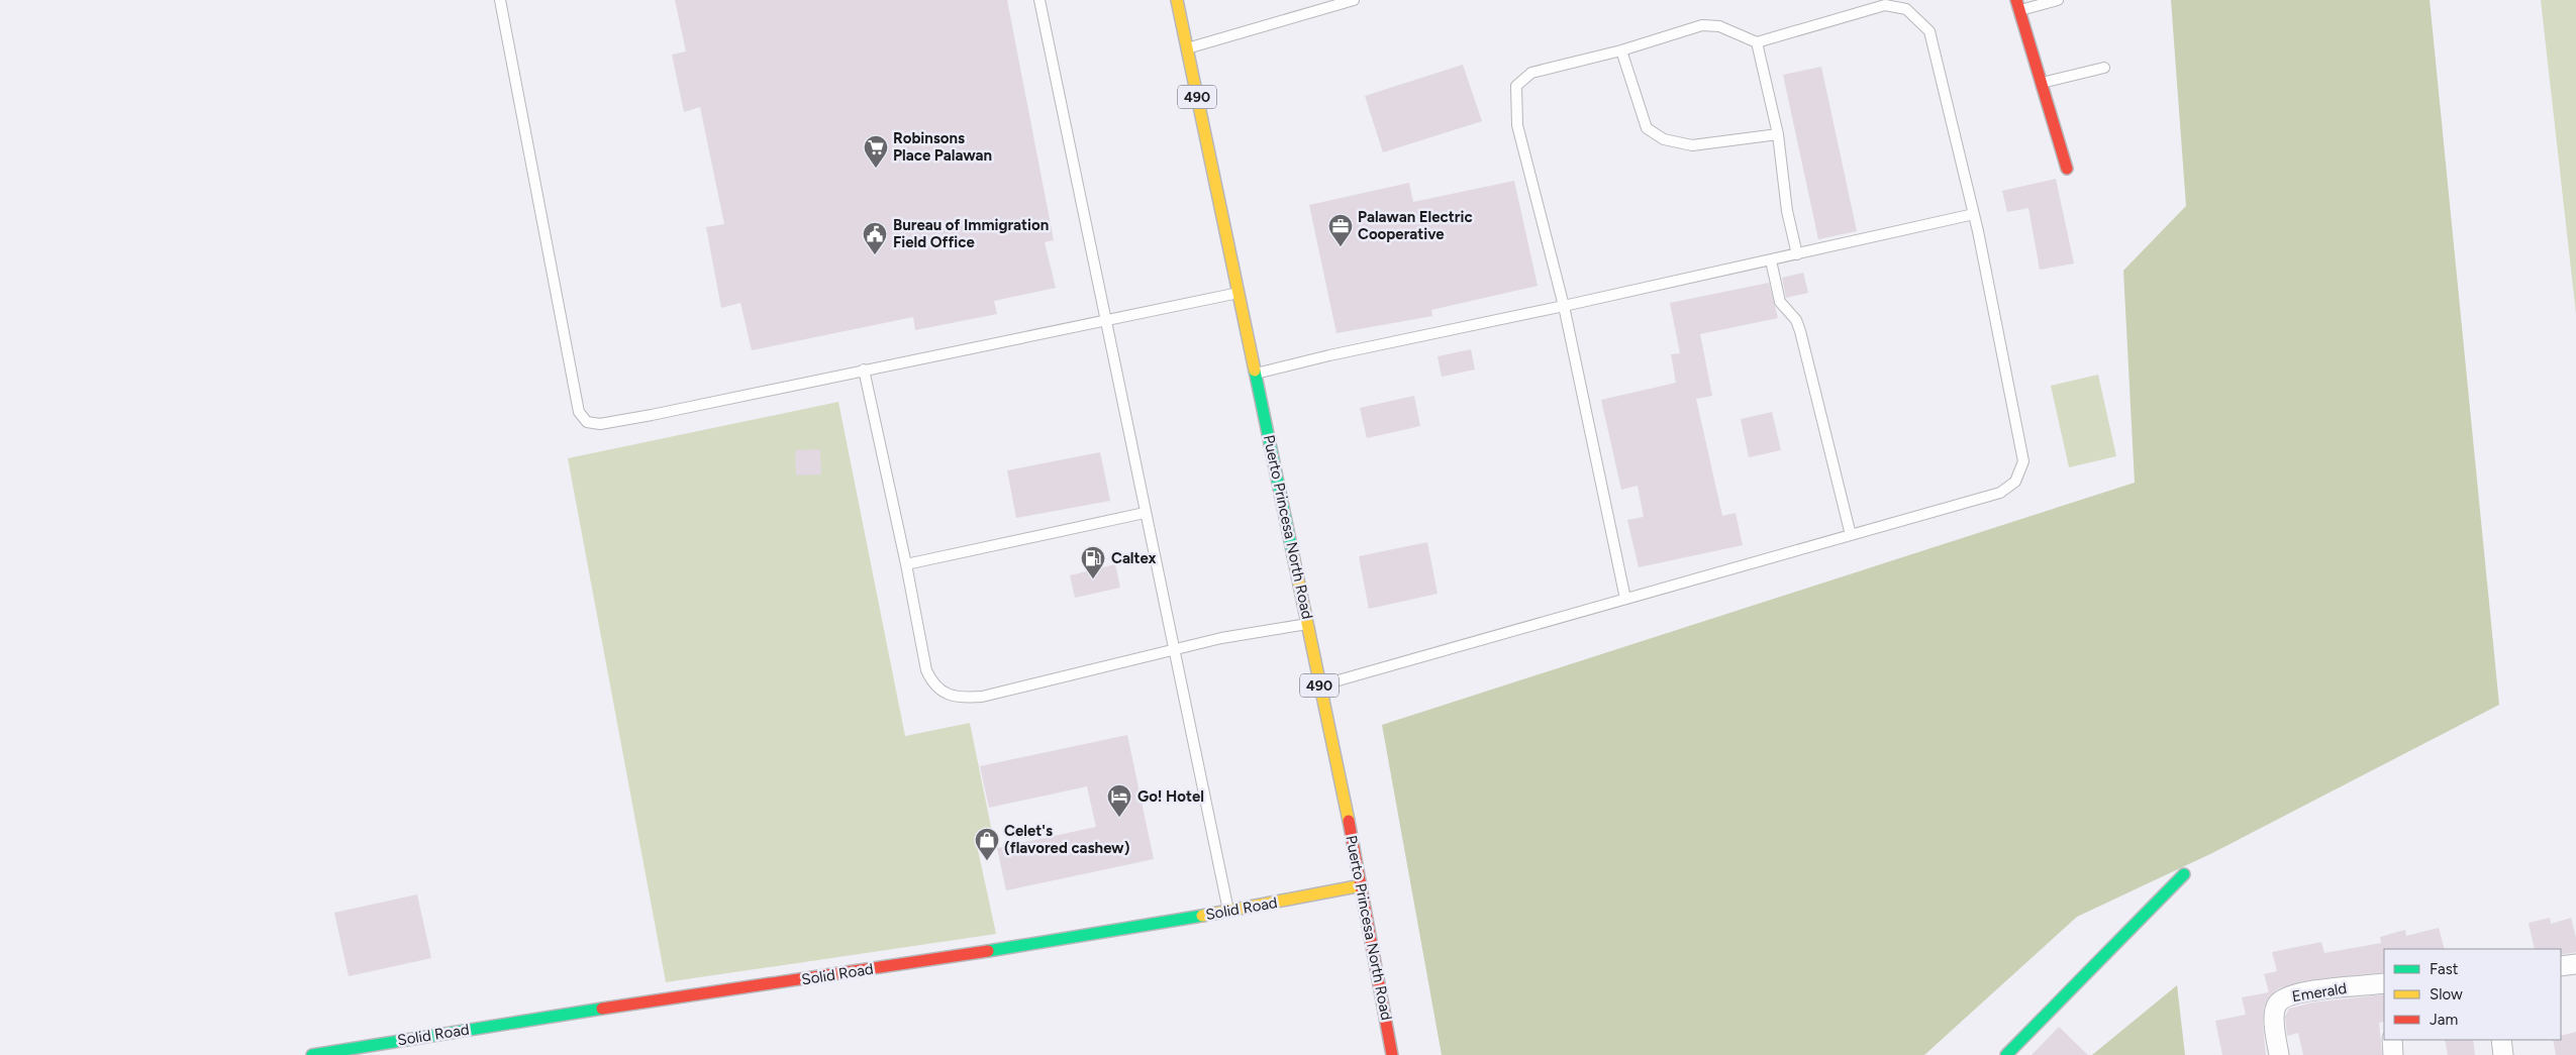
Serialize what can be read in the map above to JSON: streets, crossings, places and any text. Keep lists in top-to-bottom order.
{
  "streets": {
    "street": [
      "490",
      "Puerto Princesa North Road",
      "Solid Road",
      "Emerald"
    ]
  },
  "crossings": [
    ["Puerto Princesa North Road", "Solid Road"]
  ],
  "places": {
    "supermarket": ["Robinsons Place Palawan"],
    "office": ["Palawan Electric Cooperative"],
    "public building": ["Bureau of Immigration Field Office"],
    "fuel station": ["Caltex"],
    "hotel": ["Go! Hotel"],
    "shop": ["Celet's (flavored cashew)"]
  },
  "legend": ["Fast", "Slow", "Jam"]
}
